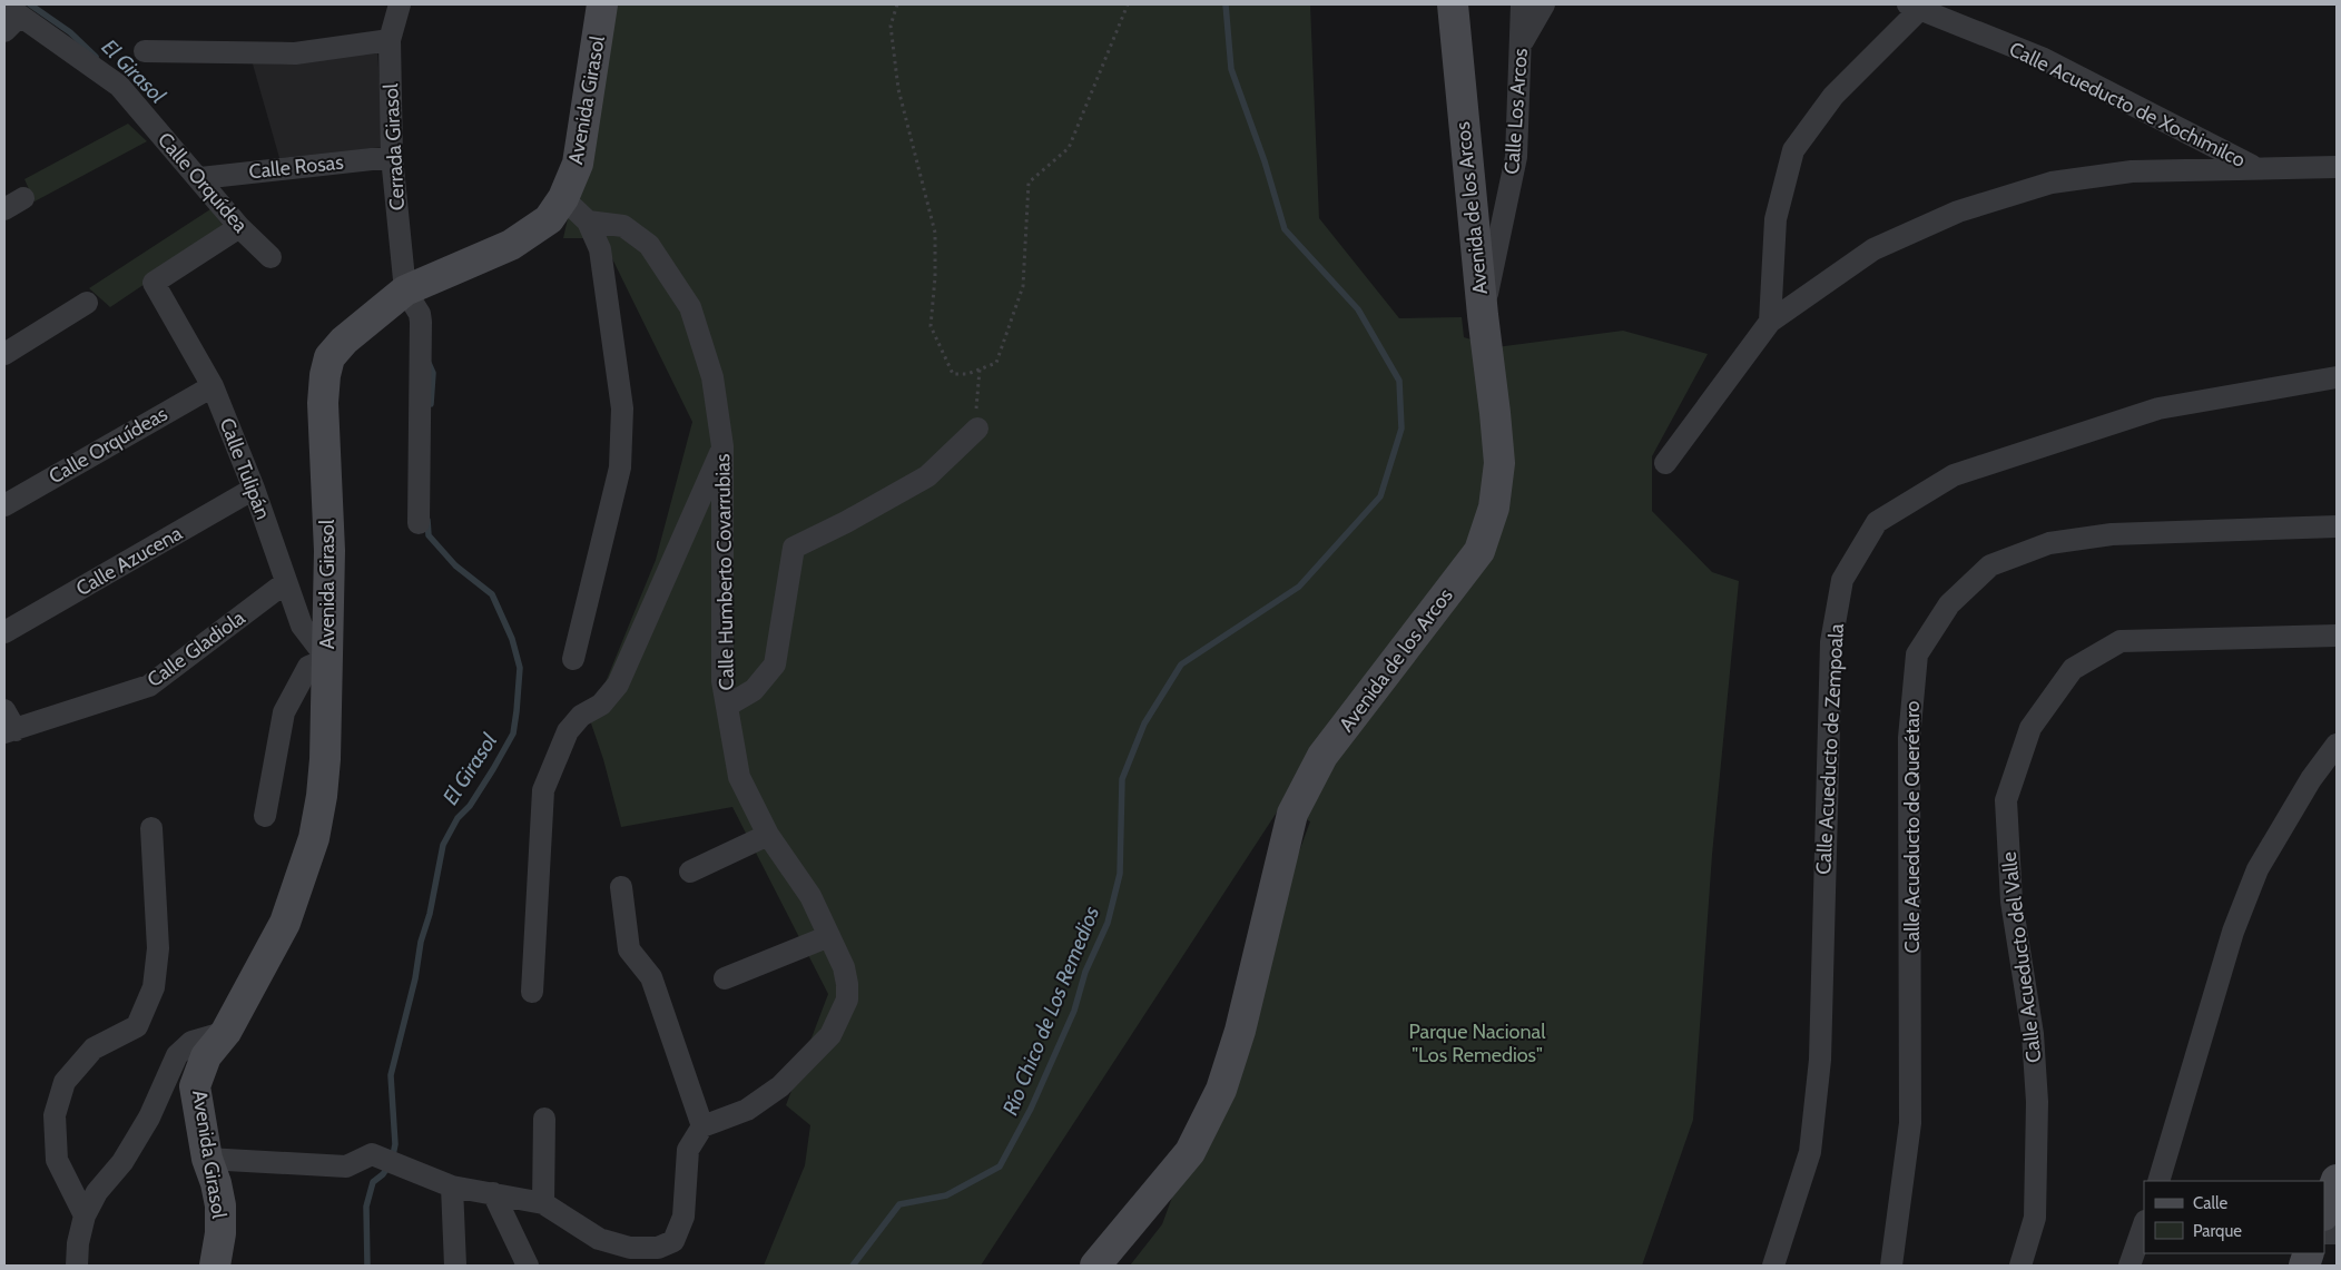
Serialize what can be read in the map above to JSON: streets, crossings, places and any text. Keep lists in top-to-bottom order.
{
  "streets": {
    "street": [
      "Avenida Girasol",
      "Calle Acueducto de Xochimilco",
      "Calle Los Arcos",
      "Cerrada Girasol",
      "Calle Rosas",
      "Calle Orquídea",
      "Avenida de los Arcos",
      "Calle Orquídeas",
      "Calle Tulipán",
      "Calle Azucena",
      "Calle Humberto Covarrubias",
      "Calle Gladiola",
      "Calle Acueducto de Zempoala",
      "Calle Acueducto de Querétaro",
      "Calle Acueducto del Valle"
    ]
  },
  "crossings": [
    ["Avenida Girasol", "Cerrada Girasol"],
    ["Avenida Girasol", "Calle Tulipán"],
    ["Calle Los Arcos", "Avenida de los Arcos"],
    ["Cerrada Girasol", "Calle Rosas"],
    ["Calle Rosas", "Calle Orquídea"],
    ["Calle Orquídea", "Calle Tulipán"],
    ["Calle Orquídeas", "Calle Tulipán"],
    ["Calle Tulipán", "Calle Azucena"],
    ["Calle Tulipán", "Calle Gladiola"]
  ],
  "water": ["El Girasol", "Río Chico de Los Remedios"],
  "parks": ["Parque Nacional \"Los Remedios\""],
  "legend": ["Calle", "Parque"]
}
